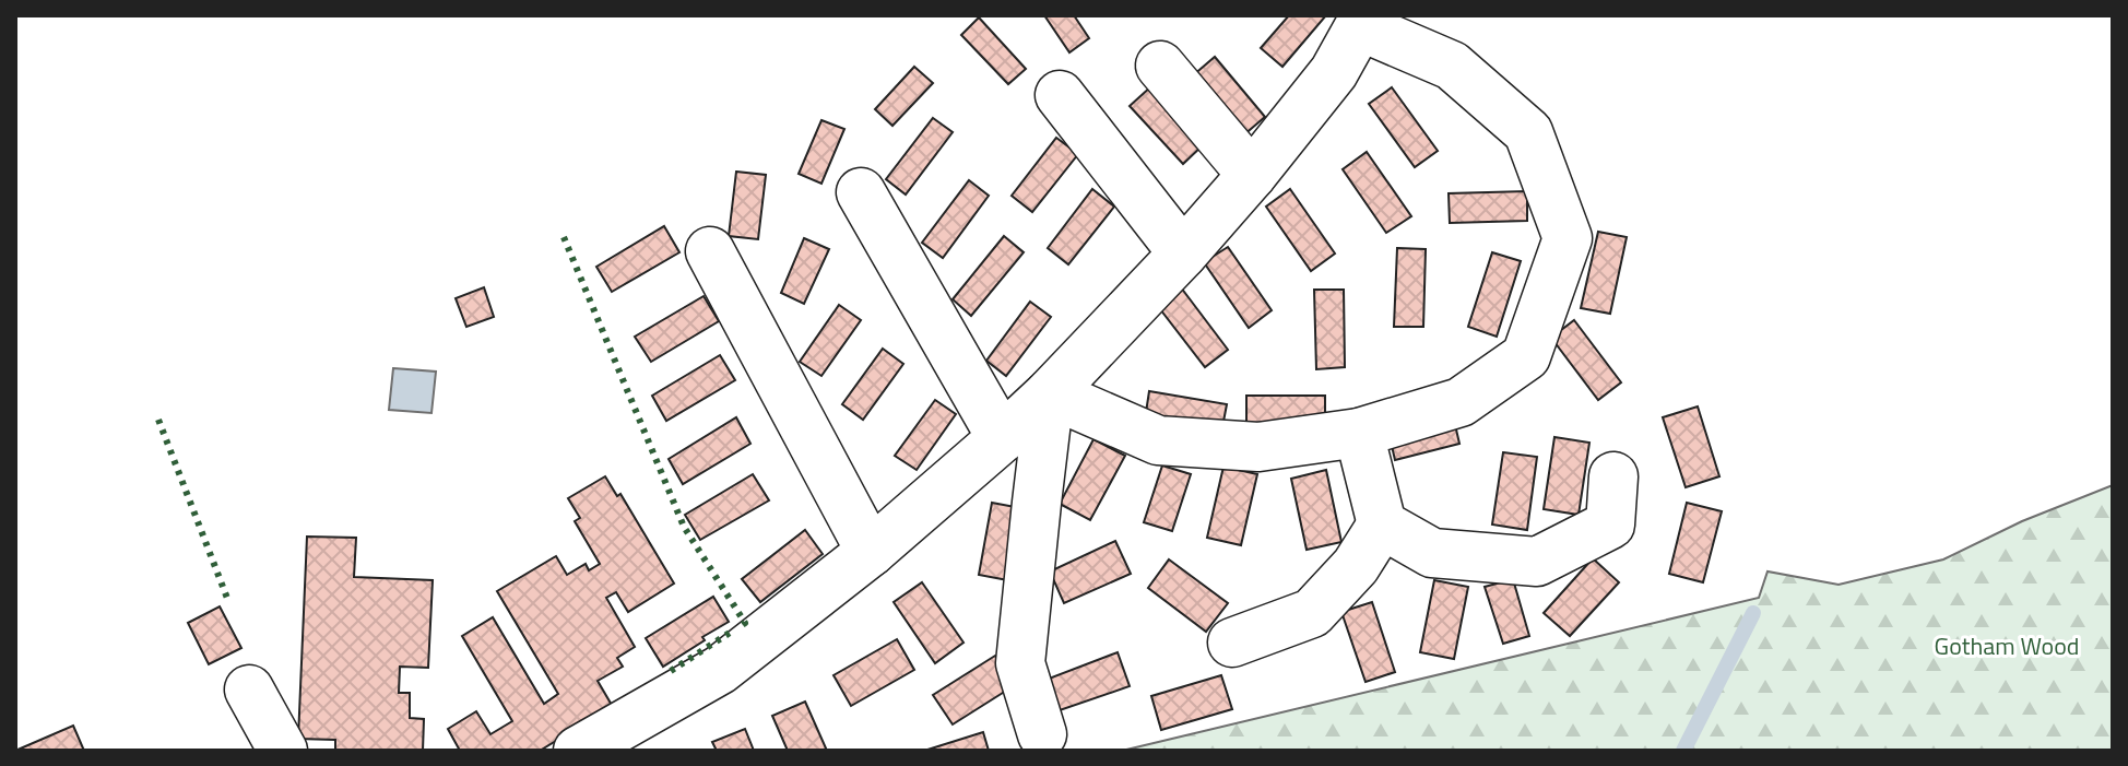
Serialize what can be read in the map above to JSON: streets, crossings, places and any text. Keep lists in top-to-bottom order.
{
  "parks": ["Gotham Wood"]
}
